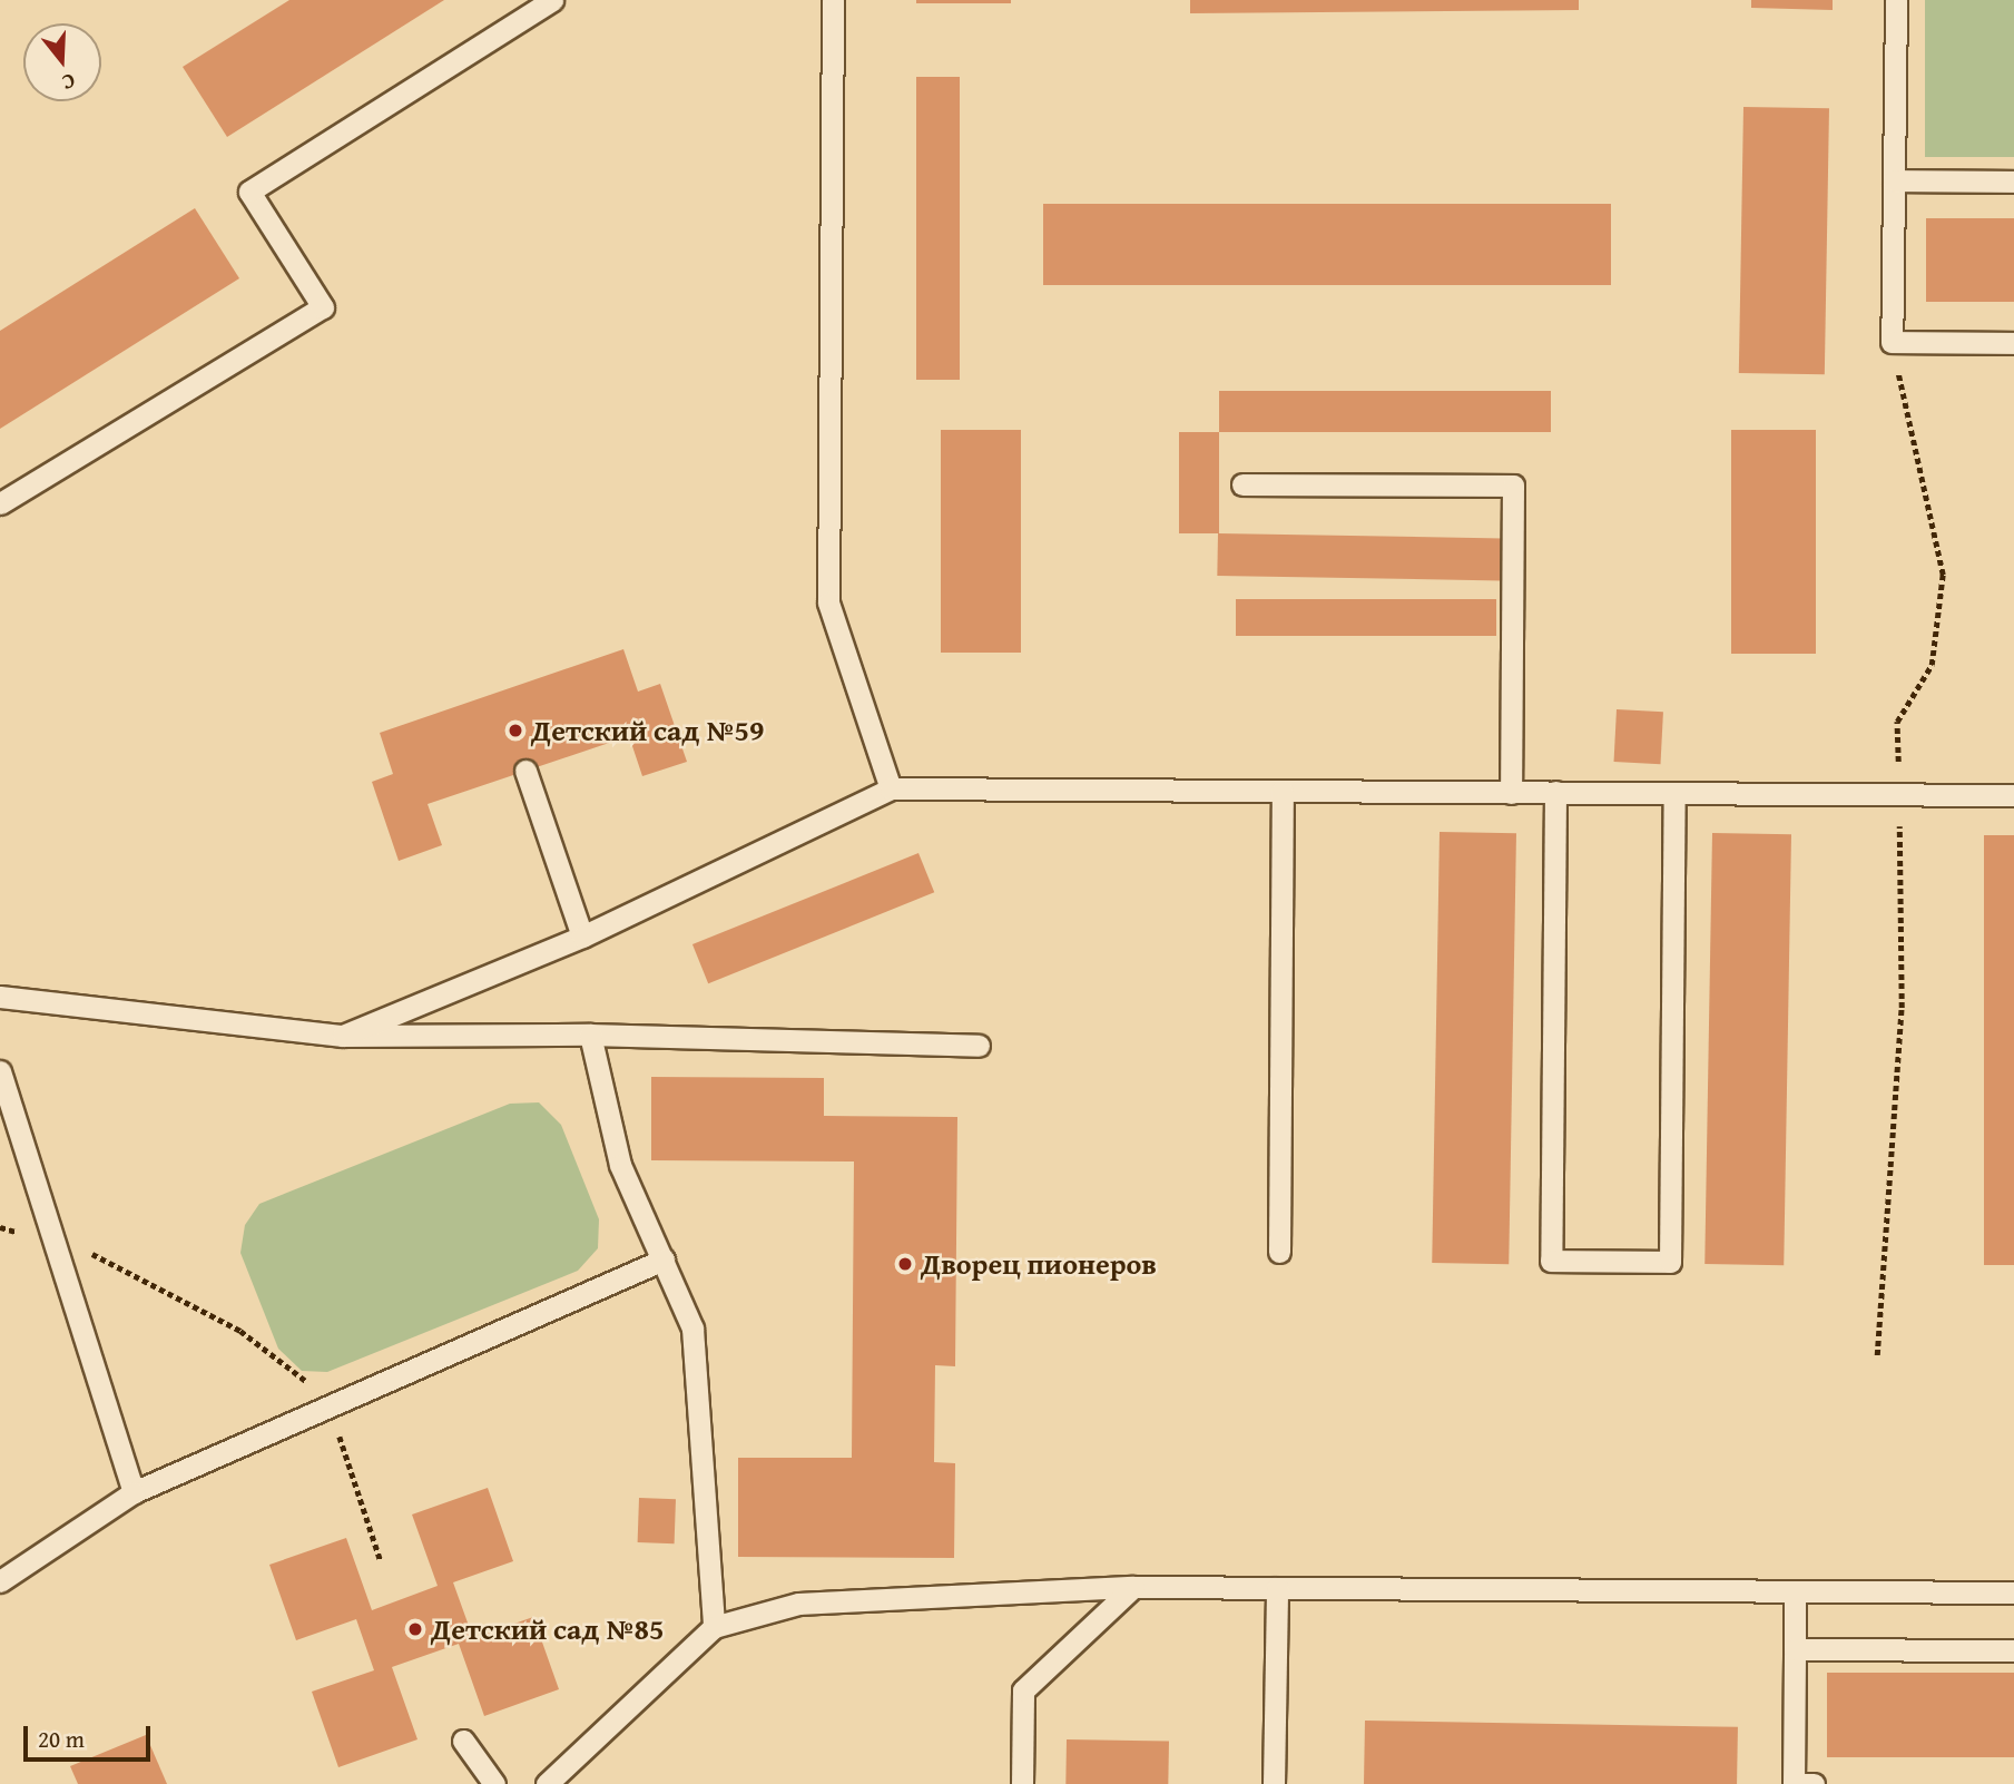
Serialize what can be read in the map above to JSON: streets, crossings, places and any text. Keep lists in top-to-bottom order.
{
  "places": ["Детский сад №59", "Дворец пионеров", "Детский сад №85"],
  "scale_bar": "20 m",
  "north": "bottom"
}
